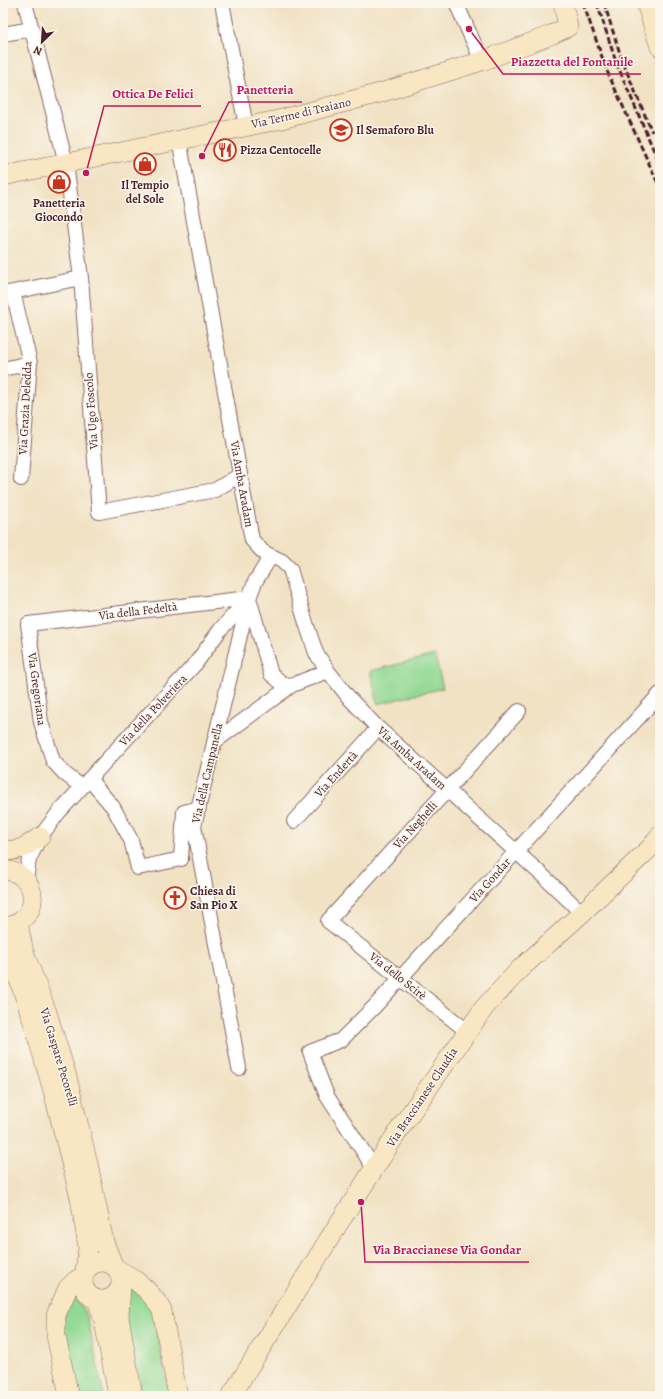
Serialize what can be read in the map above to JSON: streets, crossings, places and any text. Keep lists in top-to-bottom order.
{
  "streets": {
    "street": [
      "Via Terme di Traiano",
      "Via Grazia Deledda",
      "Via Ugo Foscolo",
      "Via Amba Aradam",
      "Via della Fedeltà",
      "Via Gregoriana",
      "Via della Polveriera",
      "Via della Campanella",
      "Via Endertà",
      "Via Neghelli",
      "Via Gondar",
      "Via dello Scirè",
      "Via Gaspare Pecorelli",
      "Via Braccianese Claudia"
    ]
  },
  "crossings": [
    ["Via Terme di Traiano", "Via Ugo Foscolo"],
    ["Via Terme di Traiano", "Via Amba Aradam"],
    ["Via Ugo Foscolo", "Via Amba Aradam"],
    ["Via Amba Aradam", "Via della Polveriera"],
    ["Via Amba Aradam", "Via Endertà"],
    ["Via Amba Aradam", "Via Neghelli"],
    ["Via Amba Aradam", "Via Gondar"],
    ["Via Amba Aradam", "Via Braccianese Claudia"],
    ["Via della Fedeltà", "Via Gregoriana"],
    ["Via della Fedeltà", "Via della Polveriera"],
    ["Via della Fedeltà", "Via della Campanella"],
    ["Via Gregoriana", "Via della Polveriera"],
    ["Via Gregoriana", "Via della Campanella"],
    ["Via della Polveriera", "Via della Campanella"],
    ["Via Neghelli", "Via dello Scirè"],
    ["Via Gondar", "Via dello Scirè"],
    ["Via Gondar", "Via Braccianese Claudia"],
    ["Via dello Scirè", "Via Braccianese Claudia"]
  ],
  "places": {
    "other": [
      "Piazzetta del Fontanile",
      "Panetteria",
      "Ottica De Felici",
      "Via Braccianese Via Gondar"
    ],
    "school or university": ["Il Semaforo Blu"],
    "restaurant": ["Pizza Centocelle"],
    "shop": ["Il Tempio del Sole", "Panetteria Giocondo"],
    "church": ["Chiesa di San Pio X"]
  },
  "north": "bottom left"
}
